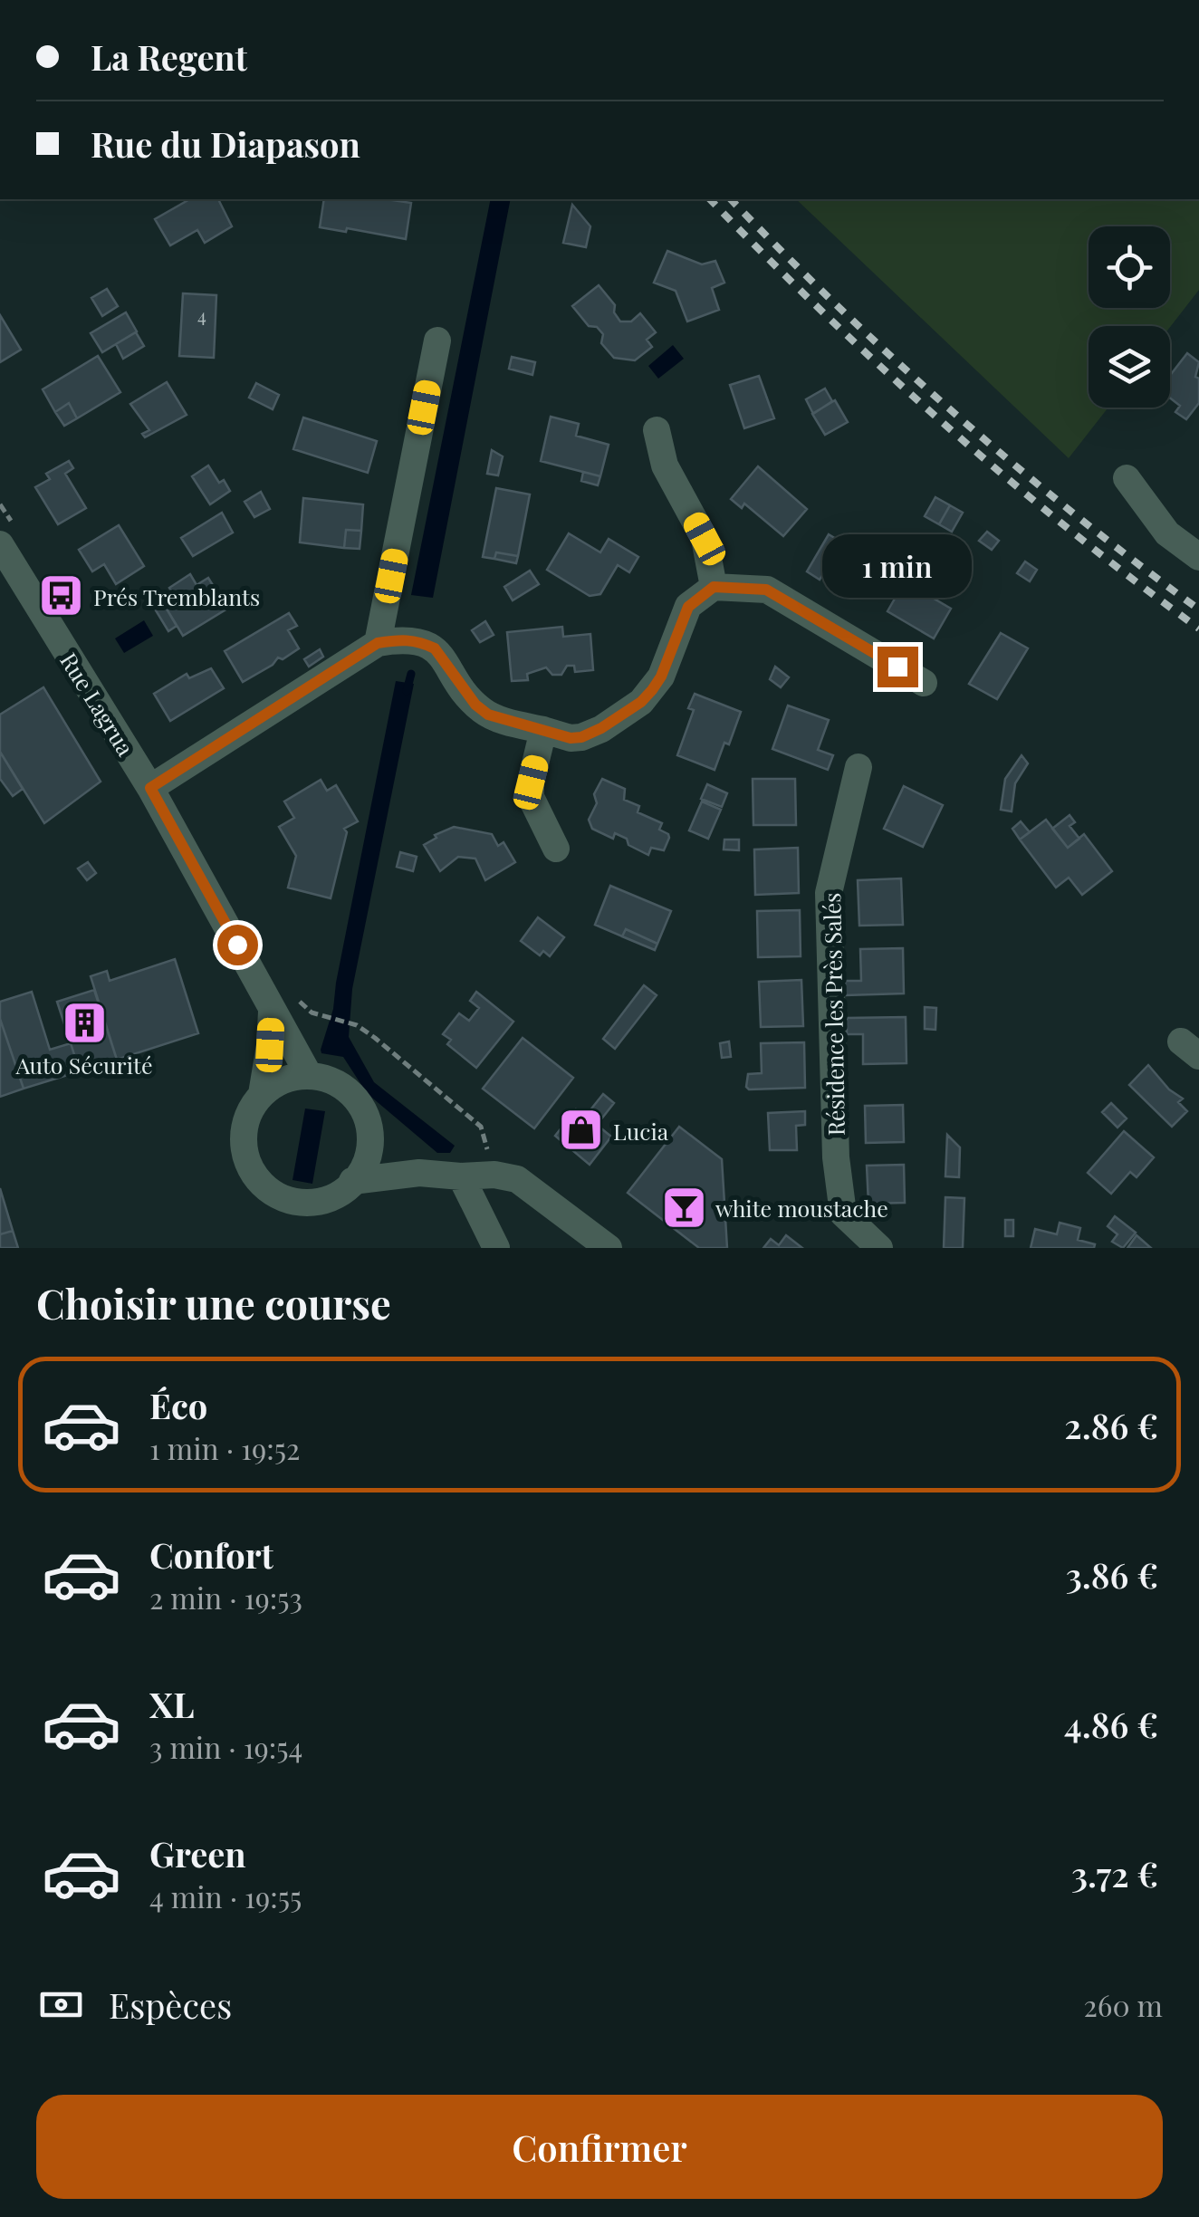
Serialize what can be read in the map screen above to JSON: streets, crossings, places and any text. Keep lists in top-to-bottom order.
{
  "streets": {
    "street": ["Rue Lagrua", "Résidence les Près Salés"]
  },
  "places": {
    "bus stop": ["Prés Tremblants"],
    "building": ["Auto Sécurité"],
    "shop": ["Lucia"],
    "bar": ["white moustache"]
  },
  "house_numbers": ["4"],
  "page": {
    "banner": ["La Regent", "Rue du Diapason"],
    "bubble": "1 min",
    "heading": "Choisir une course",
    "list": [
      {
        "name": "Éco",
        "note": "1 min · 19:52",
        "value": "2.86 €"
      },
      {
        "name": "Confort",
        "note": "2 min · 19:53",
        "value": "3.86 €"
      },
      {
        "name": "XL",
        "note": "3 min · 19:54",
        "value": "4.86 €"
      },
      {
        "name": "Green",
        "note": "4 min · 19:55",
        "value": "3.72 €"
      }
    ],
    "pay": ["Espèces", "260 m"],
    "buttons": "Confirmer"
  }
}
